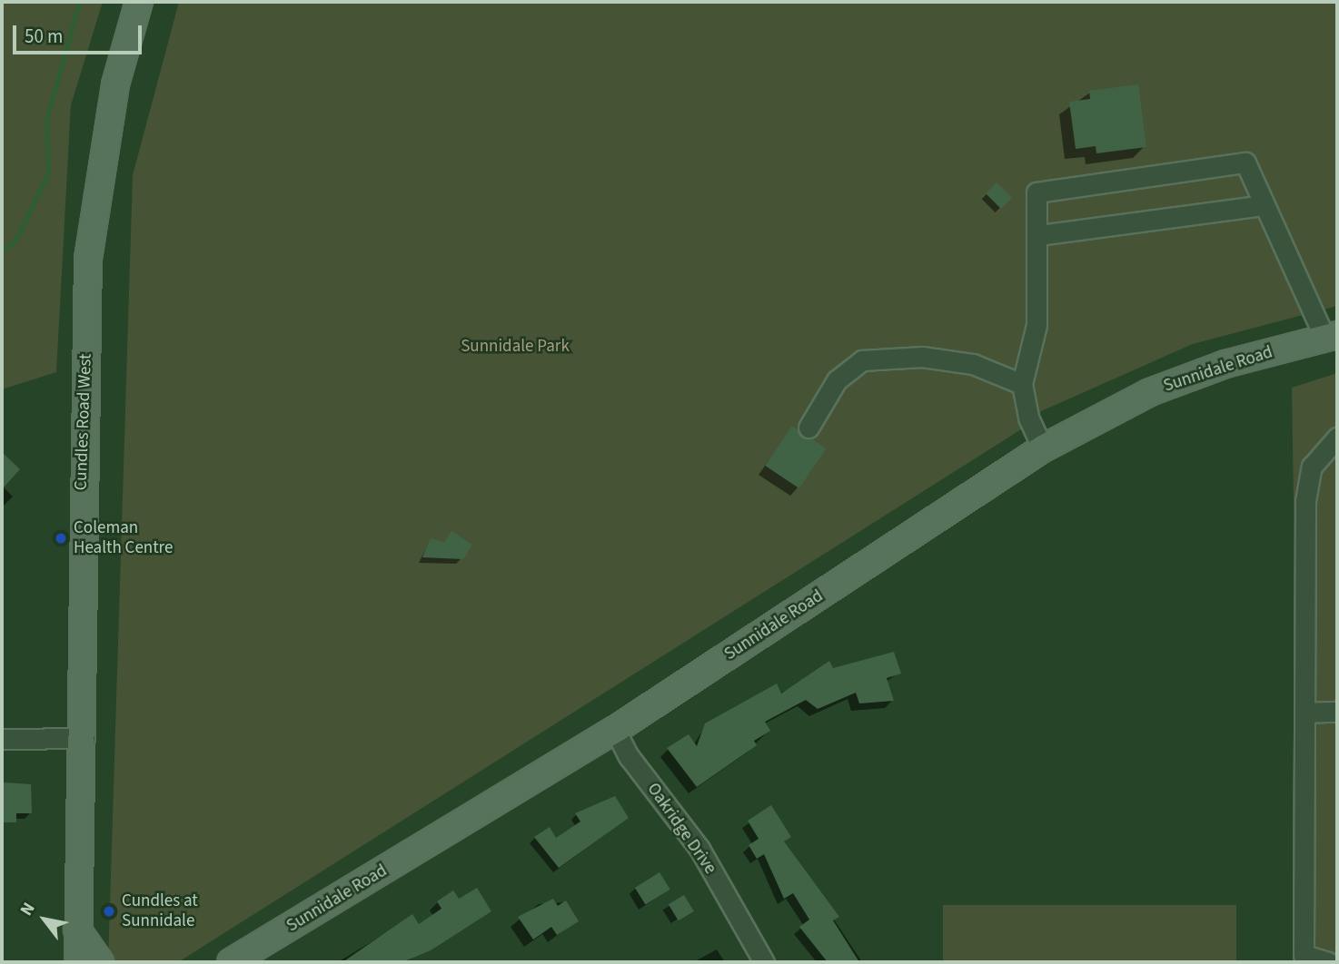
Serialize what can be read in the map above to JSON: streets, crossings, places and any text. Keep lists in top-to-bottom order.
{
  "streets": {
    "main road": ["Sunnidale Road", "Cundles Road West"],
    "street": ["Oakridge Drive"]
  },
  "crossings": [
    ["Sunnidale Road", "Oakridge Drive"]
  ],
  "parks": ["Sunnidale Park"],
  "places": ["Coleman Health Centre", "Cundles at Sunnidale"],
  "scale_bar": "50 m",
  "north": "top left"
}
